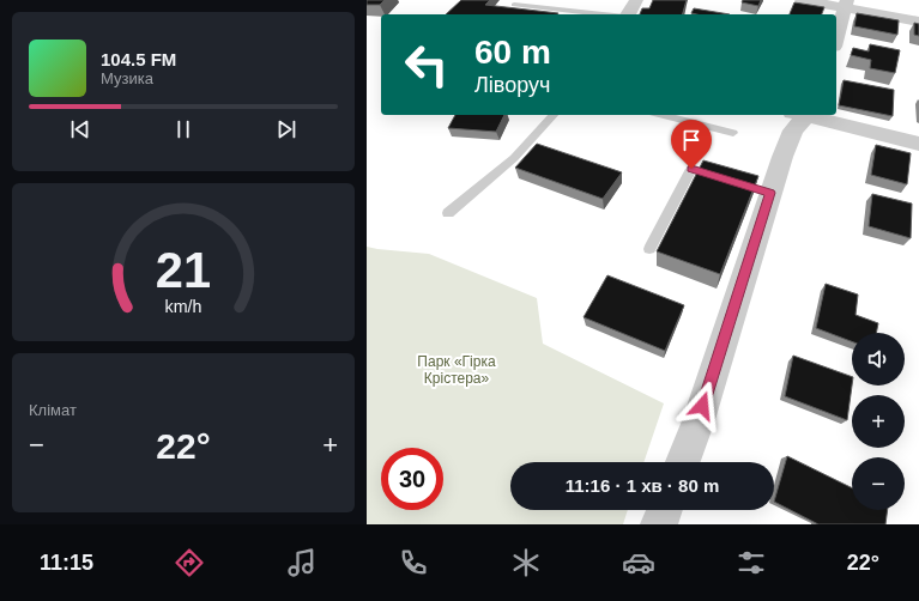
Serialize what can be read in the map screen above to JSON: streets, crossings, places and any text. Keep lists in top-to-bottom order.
{
  "parks": ["Парк «Гірка Крістера»"],
  "page": {
    "turn": ["60 m", "Ліворуч"],
    "song": ["104.5 FM", "Музика"],
    "map_buttons": ["+", "−"],
    "tile": "Клімат",
    "heat": ["−", "22°", "+"],
    "limit": "30",
    "trip": "11:16 · 1 хв · 80 m",
    "tabs": ["11:15", "22°"],
    "gauge": ["21", "km/h"]
  }
}
